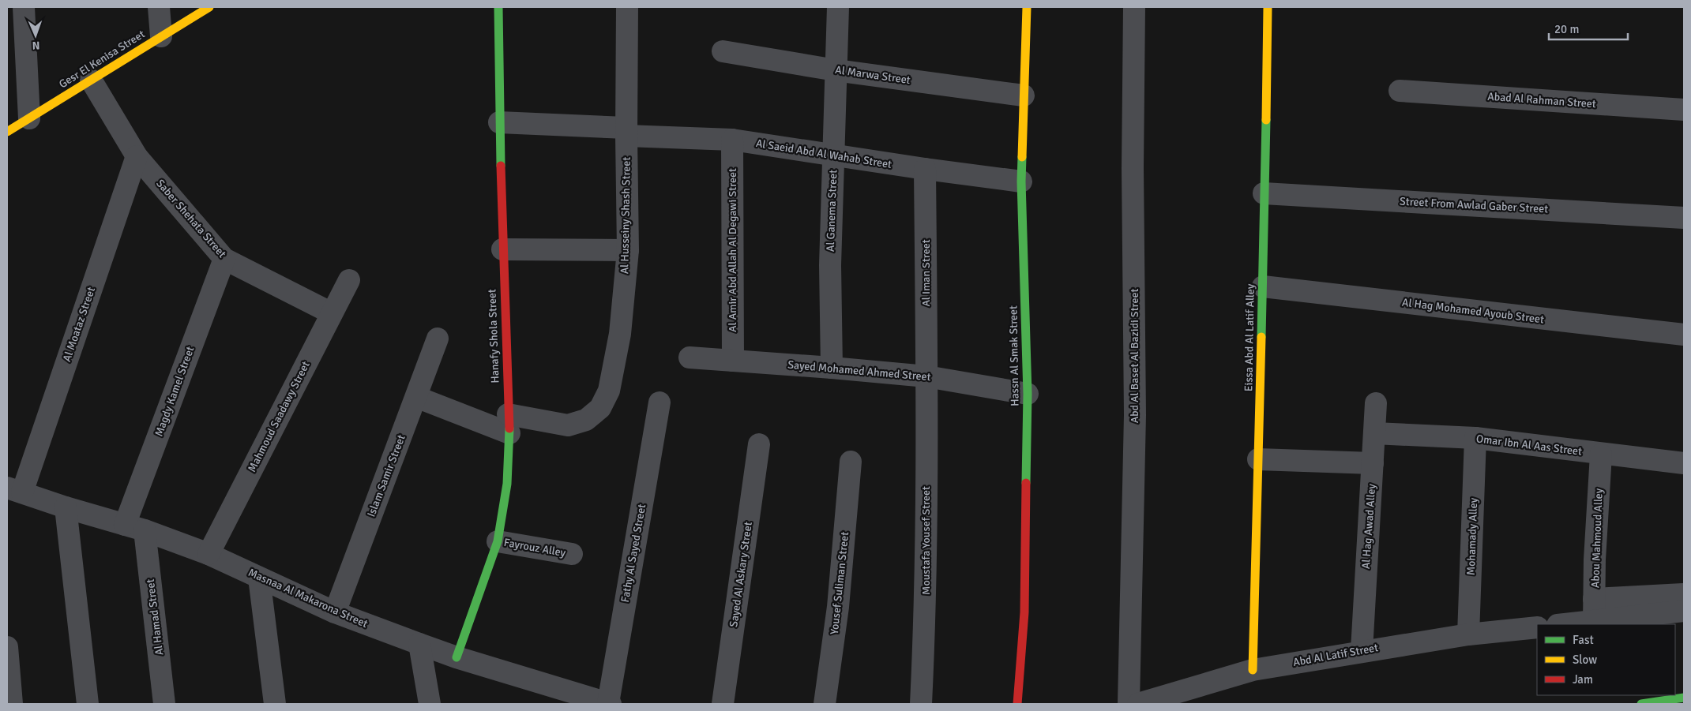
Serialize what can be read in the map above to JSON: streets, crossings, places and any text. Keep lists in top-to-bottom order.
{
  "streets": {
    "main road": [
      "Gesr El Kenisa Street",
      "Hanafy Shola Street",
      "Eissa Abd Al Latif Alley",
      "Hassn Al Smak Street"
    ],
    "street": [
      "Al Marwa Street",
      "Abad Al Rahman Street",
      "Al Saeid Abd Al Wahab Street",
      "Street From Awlad Gaber Street",
      "Al Ganema Street",
      "Al Husseiny Shash Street",
      "Saber Shehata Street",
      "Al Amir Abd Allah Al Degawi Street",
      "Al Iman Street",
      "Al Hag Mohamed Ayoub Street",
      "Al Moataz Street",
      "Abd Al Baset Al Bazidi Street",
      "Sayed Mohamed Ahmed Street",
      "Magdy Kamel Street",
      "Mahmoud Saadawy Street",
      "Omar Ibn Al Aas Street",
      "Islam Samir Street",
      "Al Hag Awad Alley",
      "Mohamady Alley",
      "Abou Mahmoud Alley",
      "Moustafa Yousef Street",
      "Fayrouz Alley",
      "Fathy Al Sayed Street",
      "Sayed Al Askary Street",
      "Yousef Suliman Street",
      "Masnaa Al Makarona Street",
      "Al Hamad Street",
      "Abd Al Latif Street"
    ]
  },
  "crossings": [
    ["Gesr El Kenisa Street", "Saber Shehata Street"],
    ["Al Marwa Street", "Al Ganema Street"],
    ["Al Marwa Street", "Hassn Al Smak Street"],
    ["Al Saeid Abd Al Wahab Street", "Al Ganema Street"],
    ["Al Saeid Abd Al Wahab Street", "Al Husseiny Shash Street"],
    ["Al Saeid Abd Al Wahab Street", "Al Amir Abd Allah Al Degawi Street"],
    ["Al Saeid Abd Al Wahab Street", "Al Iman Street"],
    ["Al Saeid Abd Al Wahab Street", "Hanafy Shola Street"],
    ["Al Saeid Abd Al Wahab Street", "Hassn Al Smak Street"],
    ["Street From Awlad Gaber Street", "Eissa Abd Al Latif Alley"],
    ["Al Ganema Street", "Sayed Mohamed Ahmed Street"],
    ["Al Husseiny Shash Street", "Hanafy Shola Street"],
    ["Saber Shehata Street", "Al Moataz Street"],
    ["Saber Shehata Street", "Magdy Kamel Street"],
    ["Saber Shehata Street", "Mahmoud Saadawy Street"],
    ["Al Amir Abd Allah Al Degawi Street", "Sayed Mohamed Ahmed Street"],
    ["Al Iman Street", "Sayed Mohamed Ahmed Street"],
    ["Al Iman Street", "Moustafa Yousef Street"],
    ["Al Hag Mohamed Ayoub Street", "Eissa Abd Al Latif Alley"],
    ["Al Moataz Street", "Masnaa Al Makarona Street"],
    ["Hanafy Shola Street", "Fayrouz Alley"],
    ["Hanafy Shola Street", "Masnaa Al Makarona Street"],
    ["Eissa Abd Al Latif Alley", "Abd Al Latif Street"],
    ["Hassn Al Smak Street", "Sayed Mohamed Ahmed Street"],
    ["Sayed Mohamed Ahmed Street", "Moustafa Yousef Street"],
    ["Magdy Kamel Street", "Masnaa Al Makarona Street"],
    ["Magdy Kamel Street", "Al Hamad Street"],
    ["Mahmoud Saadawy Street", "Masnaa Al Makarona Street"],
    ["Omar Ibn Al Aas Street", "Al Hag Awad Alley"],
    ["Omar Ibn Al Aas Street", "Mohamady Alley"],
    ["Omar Ibn Al Aas Street", "Abou Mahmoud Alley"],
    ["Islam Samir Street", "Masnaa Al Makarona Street"],
    ["Al Hag Awad Alley", "Abd Al Latif Street"],
    ["Mohamady Alley", "Abd Al Latif Street"],
    ["Fathy Al Sayed Street", "Masnaa Al Makarona Street"],
    ["Masnaa Al Makarona Street", "Al Hamad Street"]
  ],
  "legend": ["Fast", "Slow", "Jam"],
  "scale_bar": "20 m",
  "north": "bottom"
}
